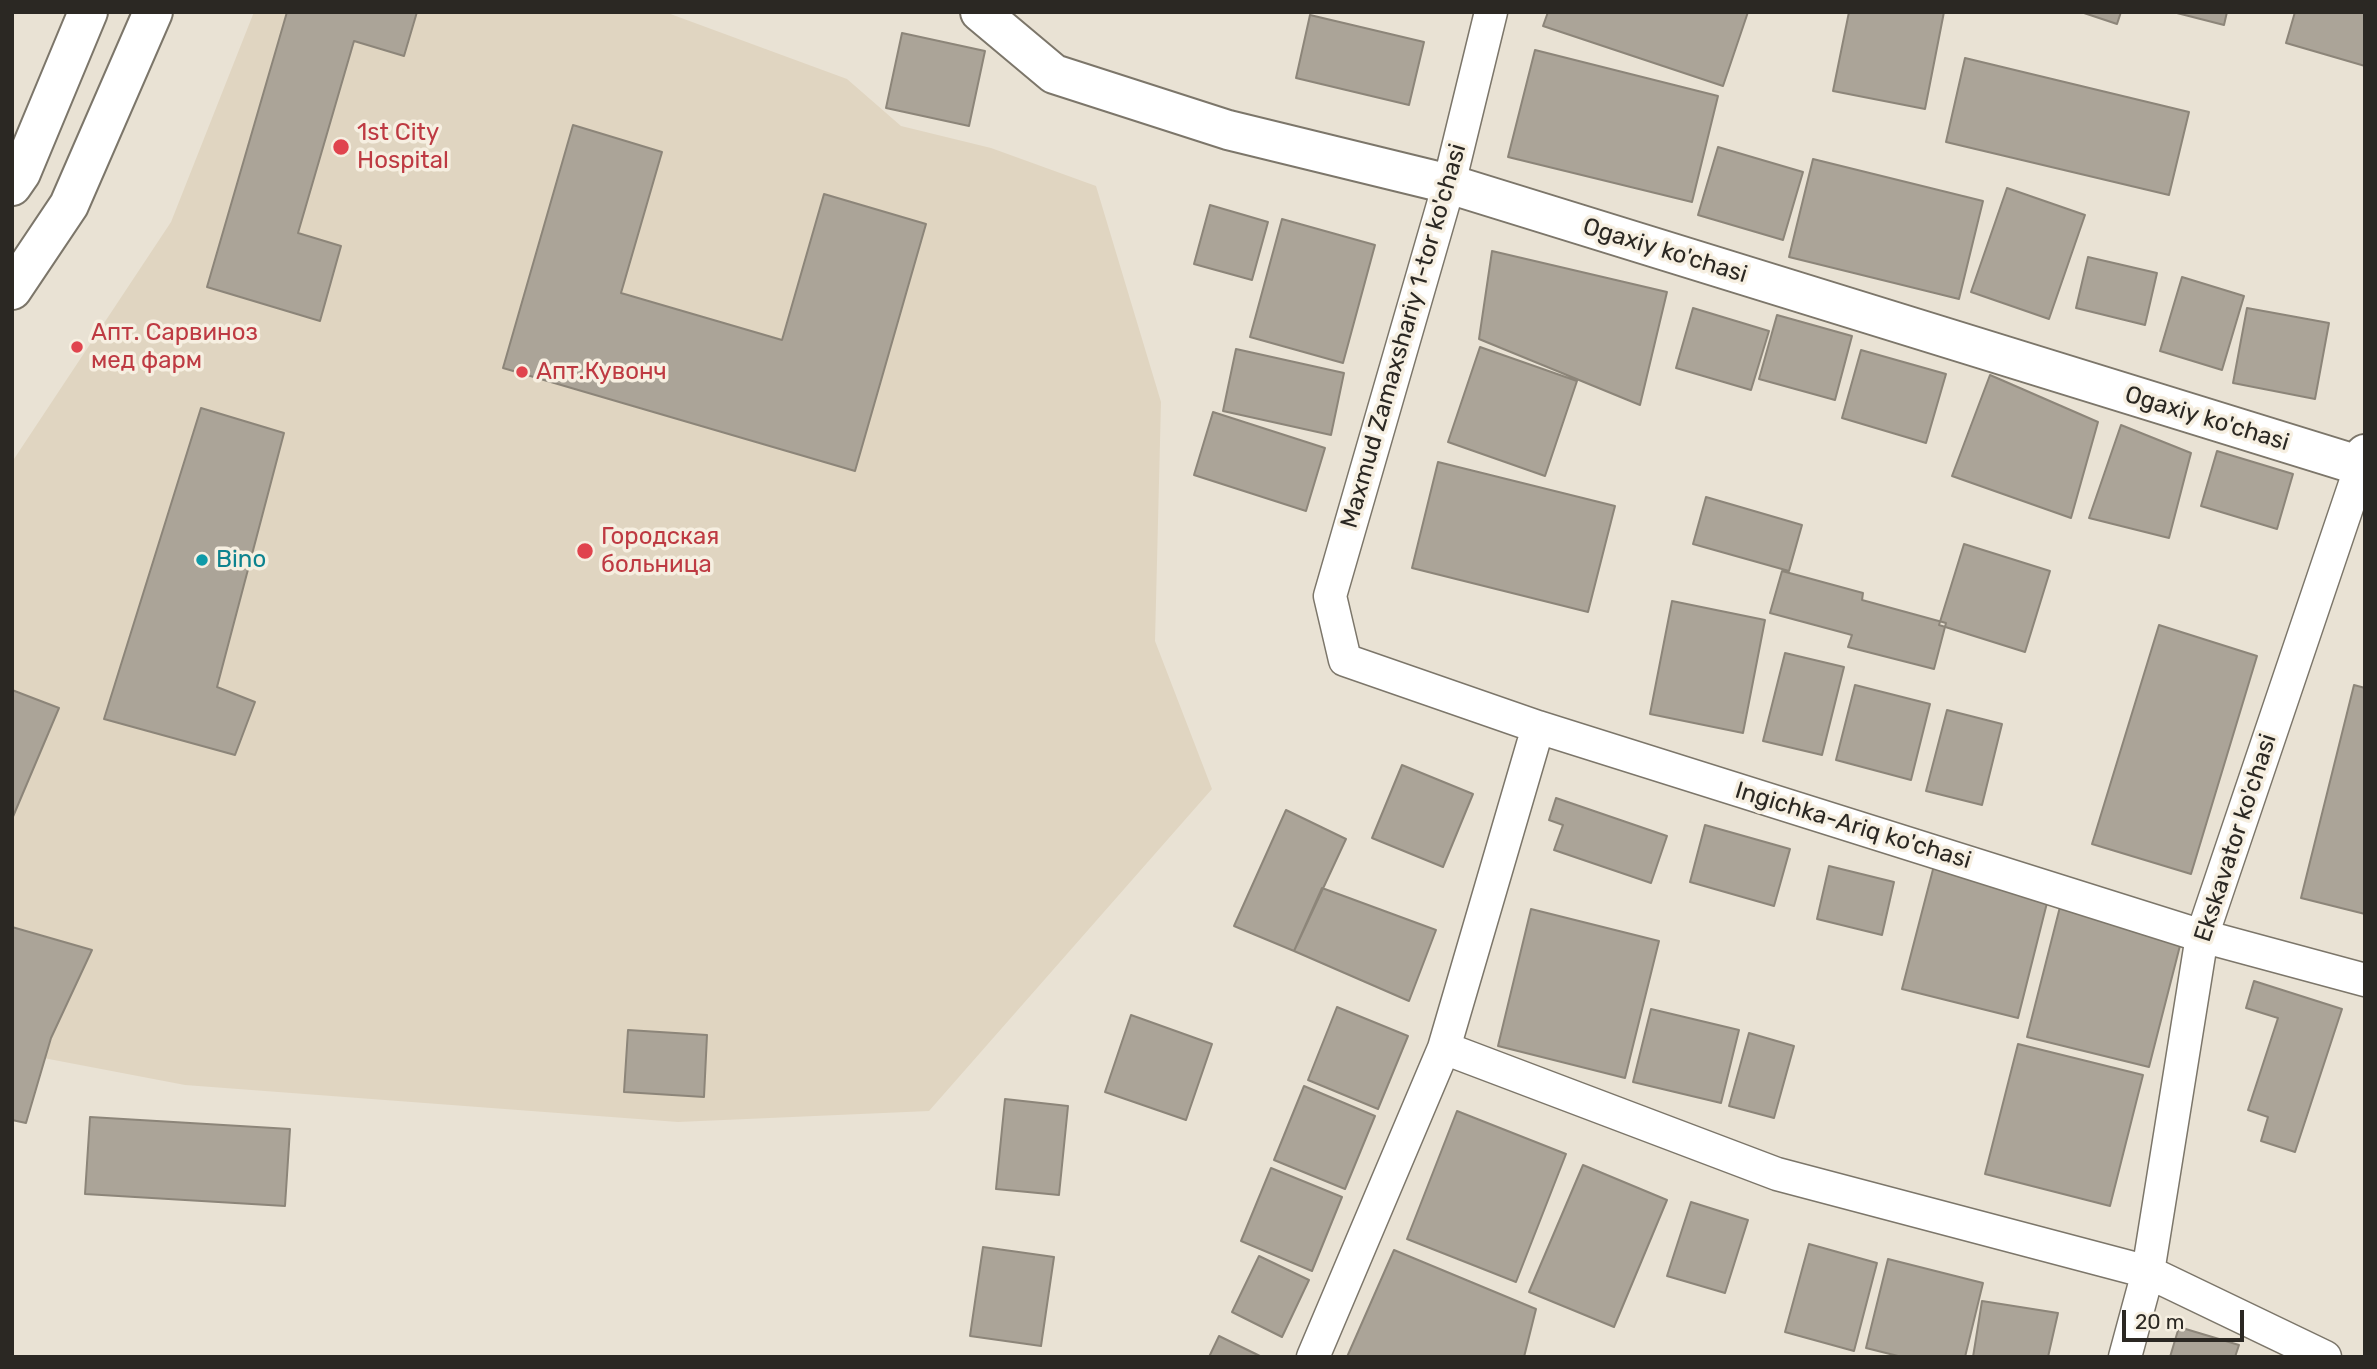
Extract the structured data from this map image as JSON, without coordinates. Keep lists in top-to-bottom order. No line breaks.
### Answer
{"streets":{"street":["Ogaxiy ko'chasi","Maxmud Zamaxshariy 1-tor ko'chasi","Ingichka-Ariq ko'chasi","Ekskavator ko'chasi"]},"crossings":[["Ogaxiy ko'chasi","Maxmud Zamaxshariy 1-tor ko'chasi"],["Ogaxiy ko'chasi","Ekskavator ko'chasi"],["Maxmud Zamaxshariy 1-tor ko'chasi","Ingichka-Ariq ko'chasi"],["Ingichka-Ariq ko'chasi","Ekskavator ko'chasi"]],"places":["1st City Hospital","Апт. Сарвиноз мед фарм","Апт.Кувонч","Городская больница","Bino"],"scale_bar":"20 m"}
